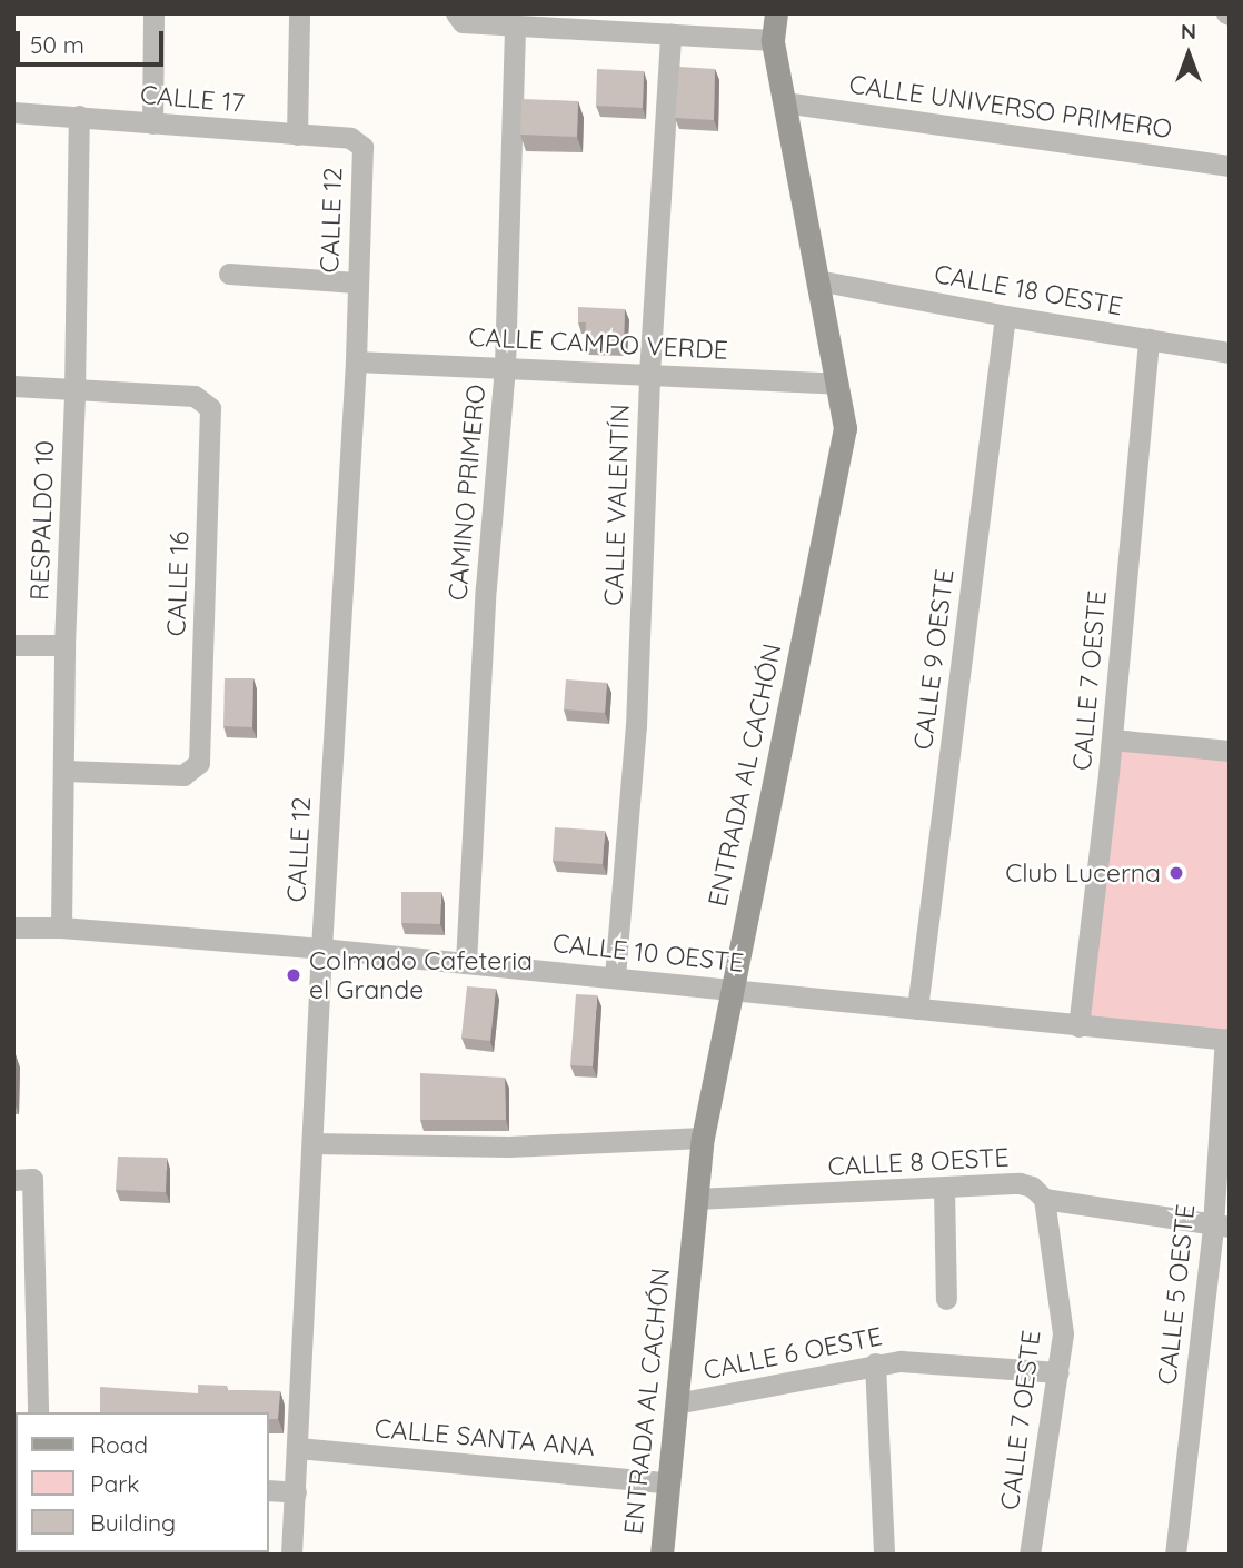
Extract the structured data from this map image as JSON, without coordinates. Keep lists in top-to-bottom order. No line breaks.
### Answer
{"streets":{"street":["CALLE 17","CALLE UNIVERSO PRIMERO","CALLE 12","CALLE 18 OESTE","CALLE CAMPO VERDE","CAMINO PRIMERO","CALLE VALENTÍN","RESPALDO 10","CALLE 16","CALLE 9 OESTE","CALLE 7 OESTE","ENTRADA AL CACHÓN","CALLE 10 OESTE","CALLE 8 OESTE","CALLE 5 OESTE","CALLE 6 OESTE","CALLE SANTA ANA"]},"crossings":[["CALLE 17","CALLE 12"],["CALLE 17","RESPALDO 10"],["CALLE UNIVERSO PRIMERO","ENTRADA AL CACHÓN"],["CALLE 12","CALLE CAMPO VERDE"],["CALLE 12","CALLE 10 OESTE"],["CALLE 12","CALLE SANTA ANA"],["CALLE 18 OESTE","CALLE 9 OESTE"],["CALLE 18 OESTE","CALLE 7 OESTE"],["CALLE 18 OESTE","ENTRADA AL CACHÓN"],["CALLE CAMPO VERDE","CAMINO PRIMERO"],["CALLE CAMPO VERDE","CALLE VALENTÍN"],["CALLE CAMPO VERDE","ENTRADA AL CACHÓN"],["CAMINO PRIMERO","CALLE 10 OESTE"],["CALLE VALENTÍN","CALLE 10 OESTE"],["RESPALDO 10","CALLE 16"],["RESPALDO 10","CALLE 10 OESTE"],["CALLE 9 OESTE","CALLE 10 OESTE"],["CALLE 7 OESTE","CALLE 10 OESTE"],["CALLE 7 OESTE","CALLE 8 OESTE"],["CALLE 7 OESTE","CALLE 6 OESTE"],["ENTRADA AL CACHÓN","CALLE 10 OESTE"],["ENTRADA AL CACHÓN","CALLE 8 OESTE"],["ENTRADA AL CACHÓN","CALLE 6 OESTE"],["ENTRADA AL CACHÓN","CALLE SANTA ANA"],["CALLE 10 OESTE","CALLE 5 OESTE"],["CALLE 8 OESTE","CALLE 5 OESTE"]],"places":["Club Lucerna","Colmado Cafeteria el Grande"],"legend":["Road","Park","Building"],"scale_bar":"50 m","north":"top"}
